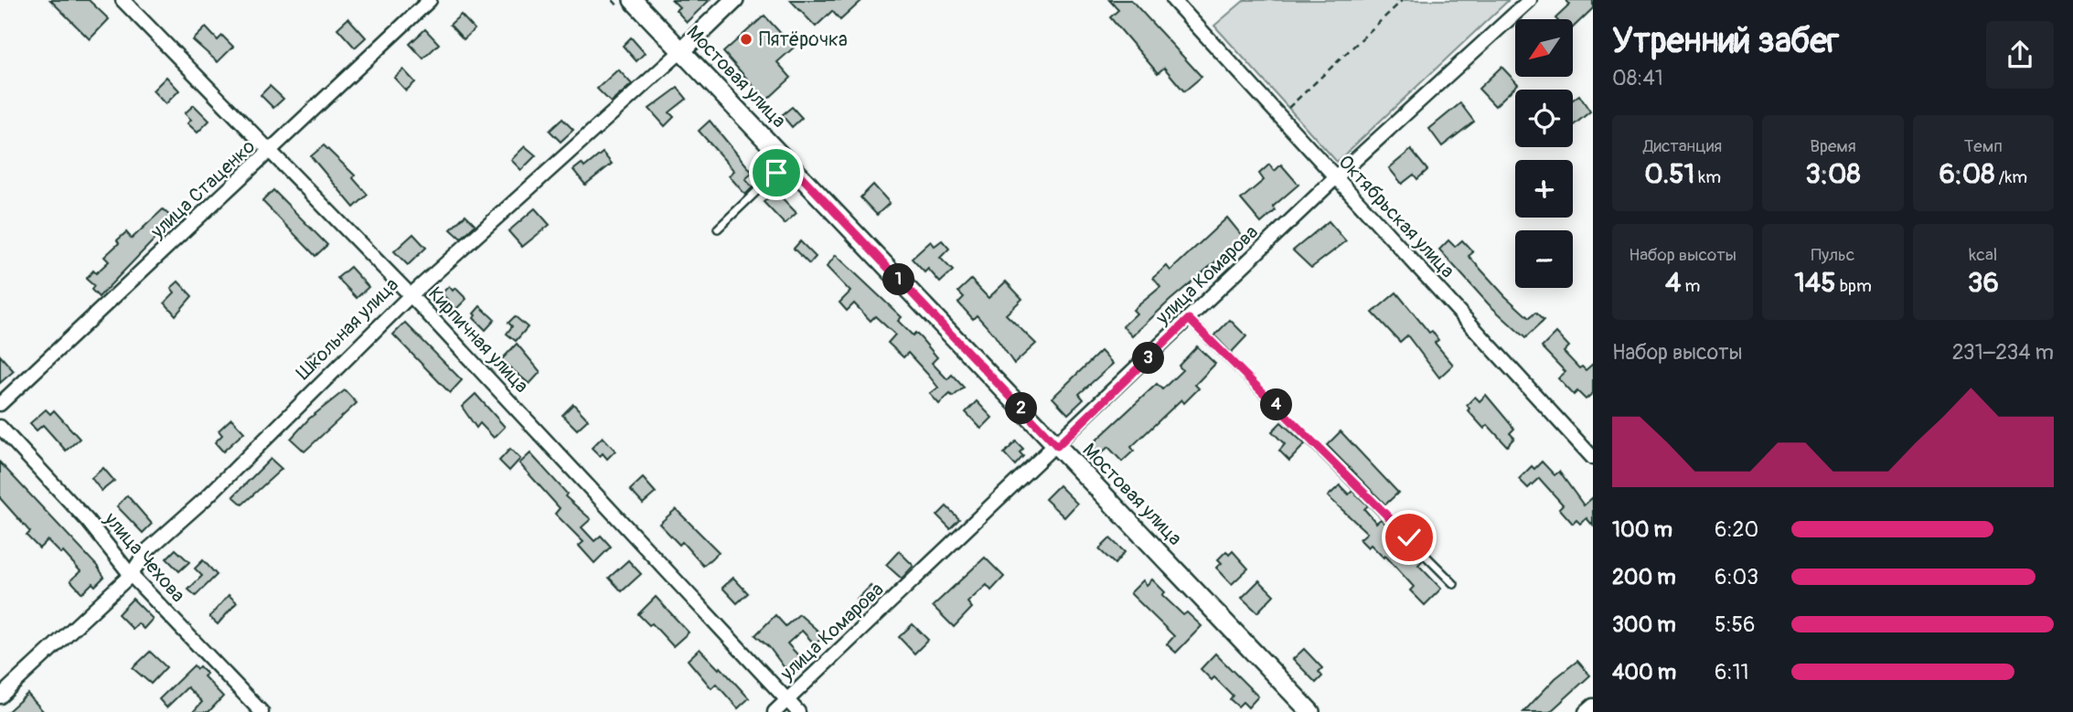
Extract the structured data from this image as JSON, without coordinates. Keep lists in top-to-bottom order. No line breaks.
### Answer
{"streets":{"street":["Мостовая улица","улица Стаценко","Октябрьская улица","улица Комарова","Школьная улица","Кирпичная улица","улица Чехова"]},"crossings":[["Мостовая улица","улица Комарова"],["Мостовая улица","Школьная улица"],["улица Стаценко","Кирпичная улица"],["Октябрьская улица","улица Комарова"],["улица Комарова","Кирпичная улица"],["Школьная улица","Кирпичная улица"],["Школьная улица","улица Чехова"]],"places":["Пятёрочка"],"north":"bottom left","page":{"heading":["Утренний забег","08:41"],"map_buttons":["+","−"],"stats":[["Дистанция","0.51 km"],["Время","3:08"],["Темп","6:08 /km"],["Набор высоты","4 m"],["Пульс","145 bpm"],["kcal","36"]],"pins":["1","3","4","2"],"chart":["Набор высоты","231–234 m"],"list":[{"name":"100 m","note":"6:20"},{"name":"200 m","note":"6:03"},{"name":"300 m","note":"5:56"},{"name":"400 m","note":"6:11"}]}}
